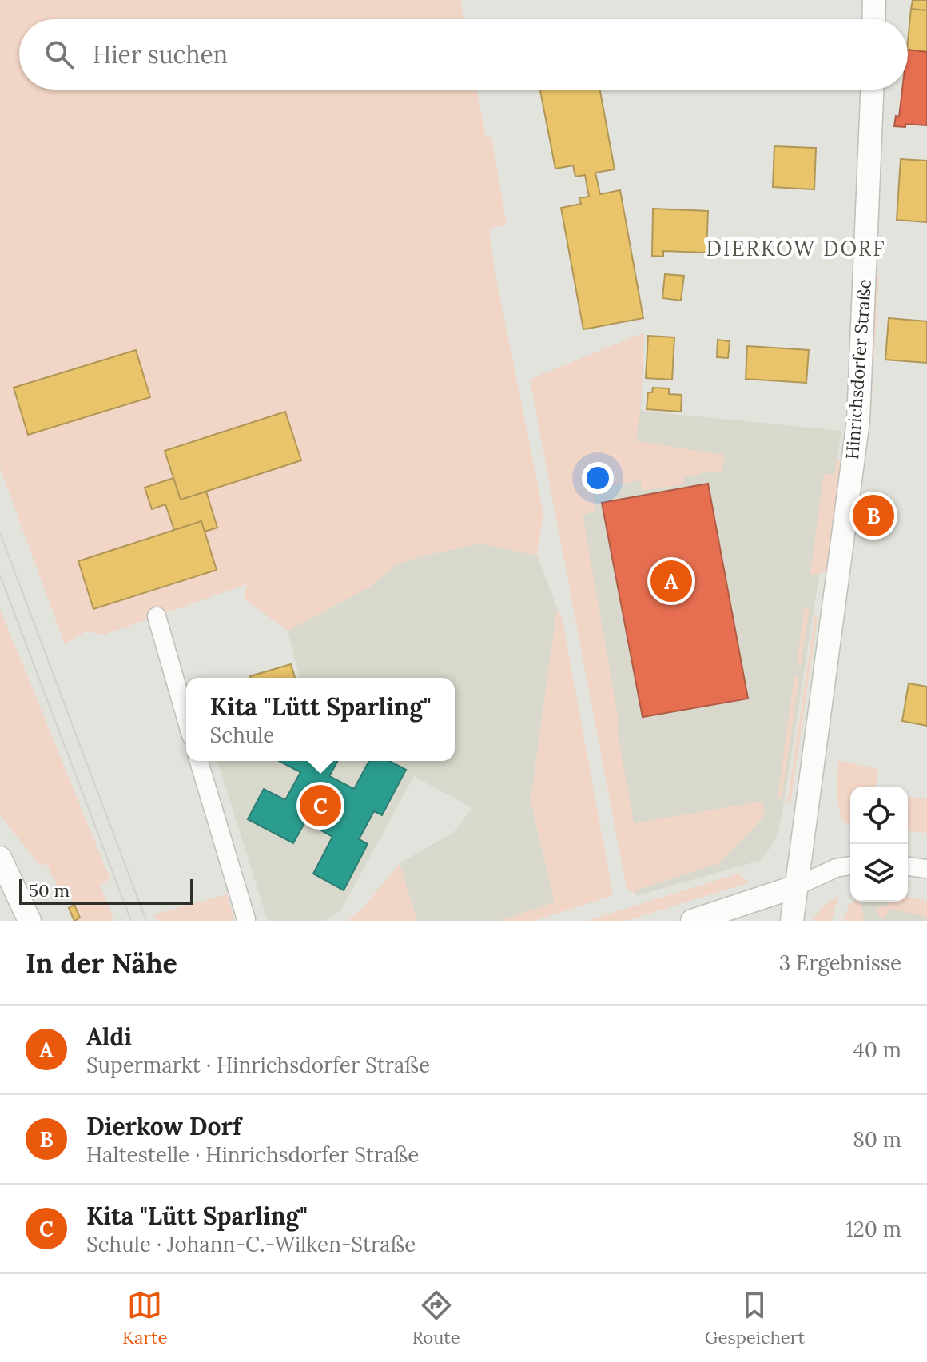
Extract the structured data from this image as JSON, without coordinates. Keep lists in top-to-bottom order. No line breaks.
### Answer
{"streets":{"street":["Hinrichsdorfer Straße"]},"districts":["DIERKOW DORF"],"scale_bar":"50 m","page":{"search":"Hier suchen","pins":["B","A","C"],"popup":["Kita \"Lütt Sparling\"","Schule"],"scale":"50 m","heading":["In der Nähe","3 Ergebnisse"],"list":[{"mark":"A","name":"Aldi","note":"Supermarkt · Hinrichsdorfer Straße","value":"40 m"},{"mark":"B","name":"Dierkow Dorf","note":"Haltestelle · Hinrichsdorfer Straße","value":"80 m"},{"mark":"C","name":"Kita \"Lütt Sparling\"","note":"Schule · Johann-C.-Wilken-Straße","value":"120 m"}],"nav":["Karte","Route","Gespeichert"]}}
